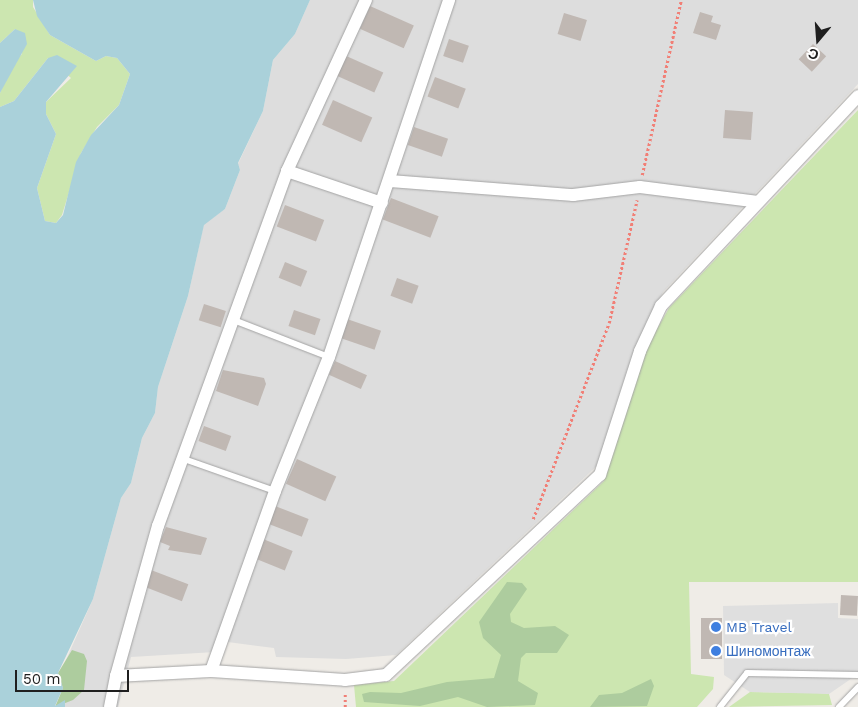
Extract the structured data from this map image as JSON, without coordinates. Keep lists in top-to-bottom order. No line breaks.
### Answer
{"places":["MB Travel","Шиномонтаж"],"scale_bar":"50 m","north":"bottom"}
